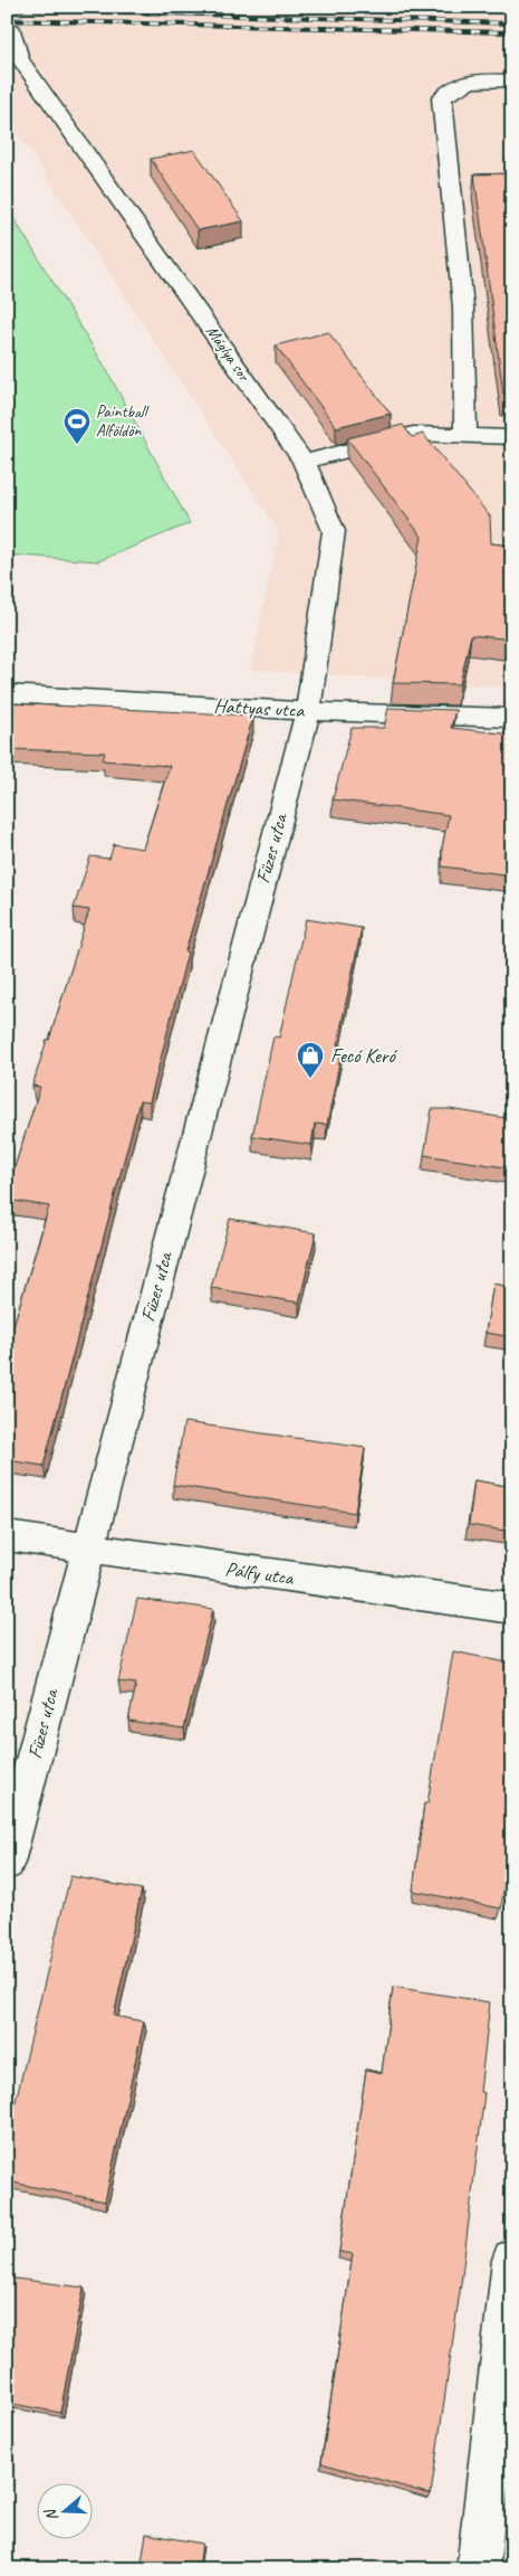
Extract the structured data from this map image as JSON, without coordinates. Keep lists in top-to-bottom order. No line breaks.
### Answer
{"streets":{"street":["Máglya sor","Hattyas utca","Füzes utca","Pálfy utca"]},"crossings":[["Máglya sor","Hattyas utca"],["Máglya sor","Füzes utca"],["Hattyas utca","Füzes utca"],["Füzes utca","Pálfy utca"]],"places":{"sports":["Paintball Alföldön"],"shop":["Fecó Keró"]},"north":"left"}
